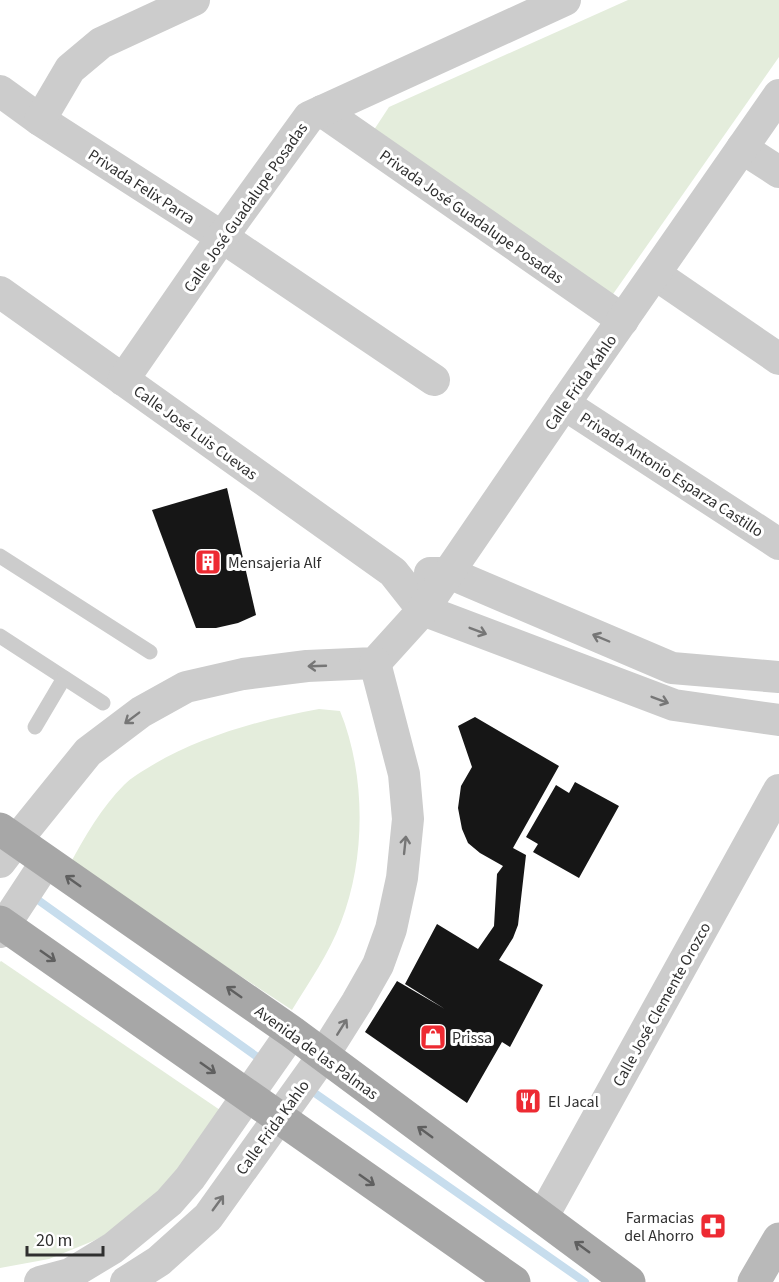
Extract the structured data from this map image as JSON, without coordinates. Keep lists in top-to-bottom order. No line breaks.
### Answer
{"streets":{"main road":["Avenida de las Palmas"],"street":["Privada Felix Parra","Calle José Guadalupe Posadas","Privada José Guadalupe Posadas","Calle Frida Kahlo","Calle José Luis Cuevas","Privada Antonio Esparza Castillo","Calle José Clemente Orozco"]},"crossings":[["Privada Felix Parra","Calle José Guadalupe Posadas"],["Calle José Guadalupe Posadas","Privada José Guadalupe Posadas"],["Calle José Guadalupe Posadas","Calle José Luis Cuevas"],["Privada José Guadalupe Posadas","Calle Frida Kahlo"],["Calle Frida Kahlo","Calle José Luis Cuevas"],["Calle Frida Kahlo","Privada Antonio Esparza Castillo"],["Calle Frida Kahlo","Avenida de las Palmas"],["Calle José Clemente Orozco","Avenida de las Palmas"]],"one_way":["Calle Frida Kahlo"],"places":{"building":["Mensajeria Alf"],"shop":["Prissa"],"restaurant":["El Jacal"],"pharmacy":["Farmacias del Ahorro"]},"scale_bar":"20 m"}
